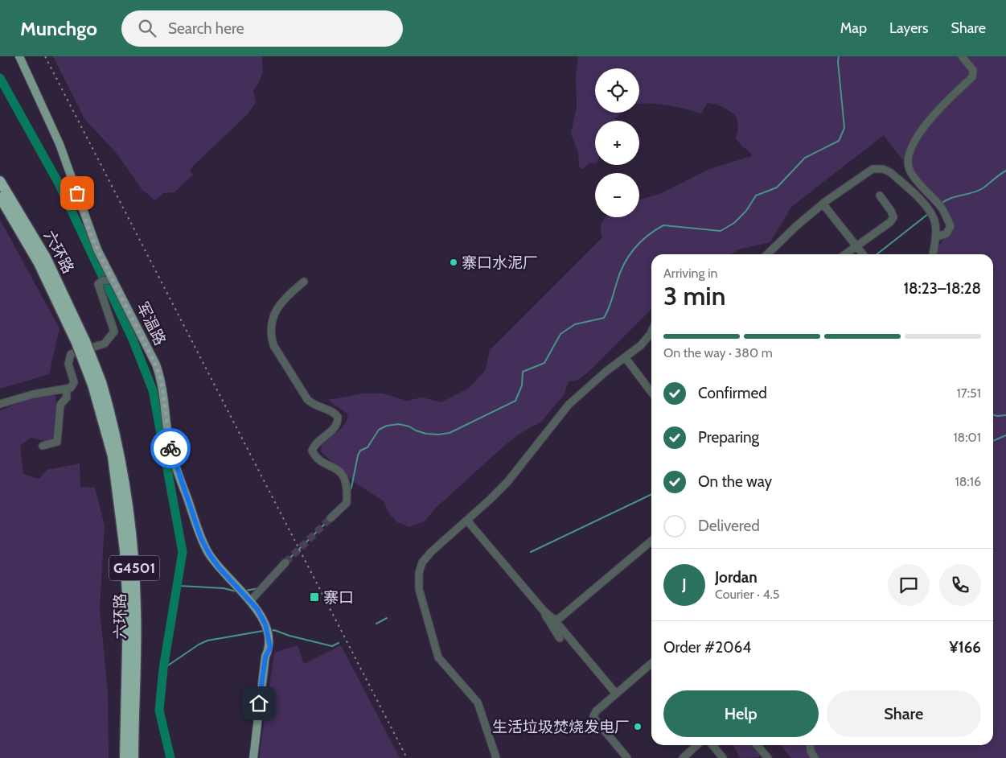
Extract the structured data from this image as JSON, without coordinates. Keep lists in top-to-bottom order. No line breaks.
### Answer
{"streets":{"highway":["六环路","G4501"],"main road":["军温路"]},"crossings":[["六环路","G4501"]],"places":{"other":["寨口水泥厂","生活垃圾焚烧发电厂"],"transit":["寨口"]},"page":{"header":"Munchgo","search":"Search here","nav":["Map","Layers","Share"],"map_buttons":["+","−"],"heading":["3 min","Arriving in","18:23–18:28"],"panel":["Jordan","Courier · 4.5","Order #2064","¥166"],"bar":"On the way · 380 m","list":[["Confirmed","17:51"],["Preparing","18:01"],["On the way","18:16"],"Delivered"],"round":"J","buttons":["Help","Share"]}}
